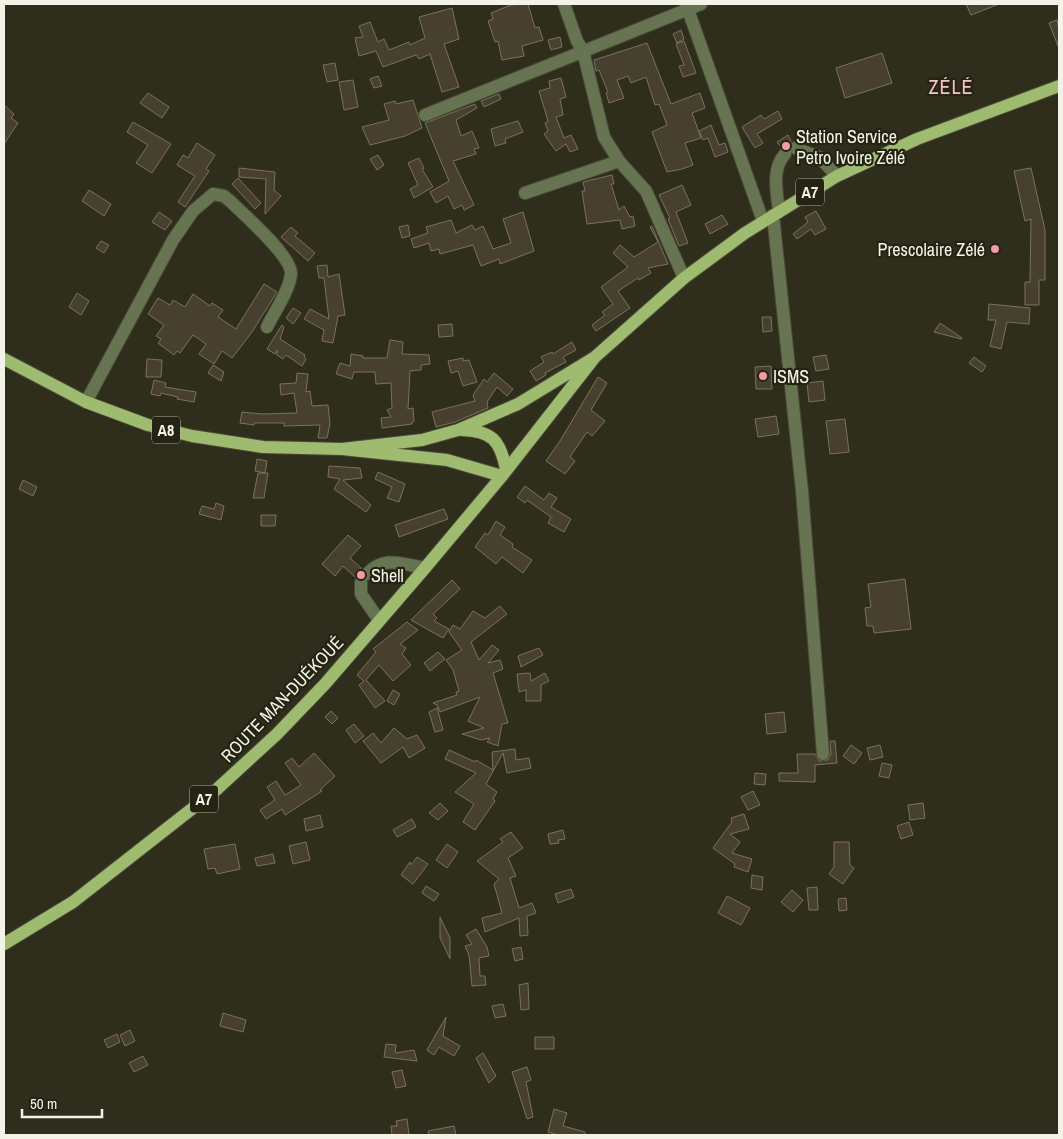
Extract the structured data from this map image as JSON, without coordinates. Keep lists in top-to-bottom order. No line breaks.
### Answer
{"streets":{"main road":["A7","A8","ROUTE MAN-DUÉKOUÉ"]},"crossings":[["A7","A8"],["A7","ROUTE MAN-DUÉKOUÉ"],["A8","ROUTE MAN-DUÉKOUÉ"]],"districts":["ZÉLÉ"],"places":["Station Service Petro Ivoire Zélé","Prescolaire Zélé","ISMS","Shell"],"scale_bar":"50 m"}
